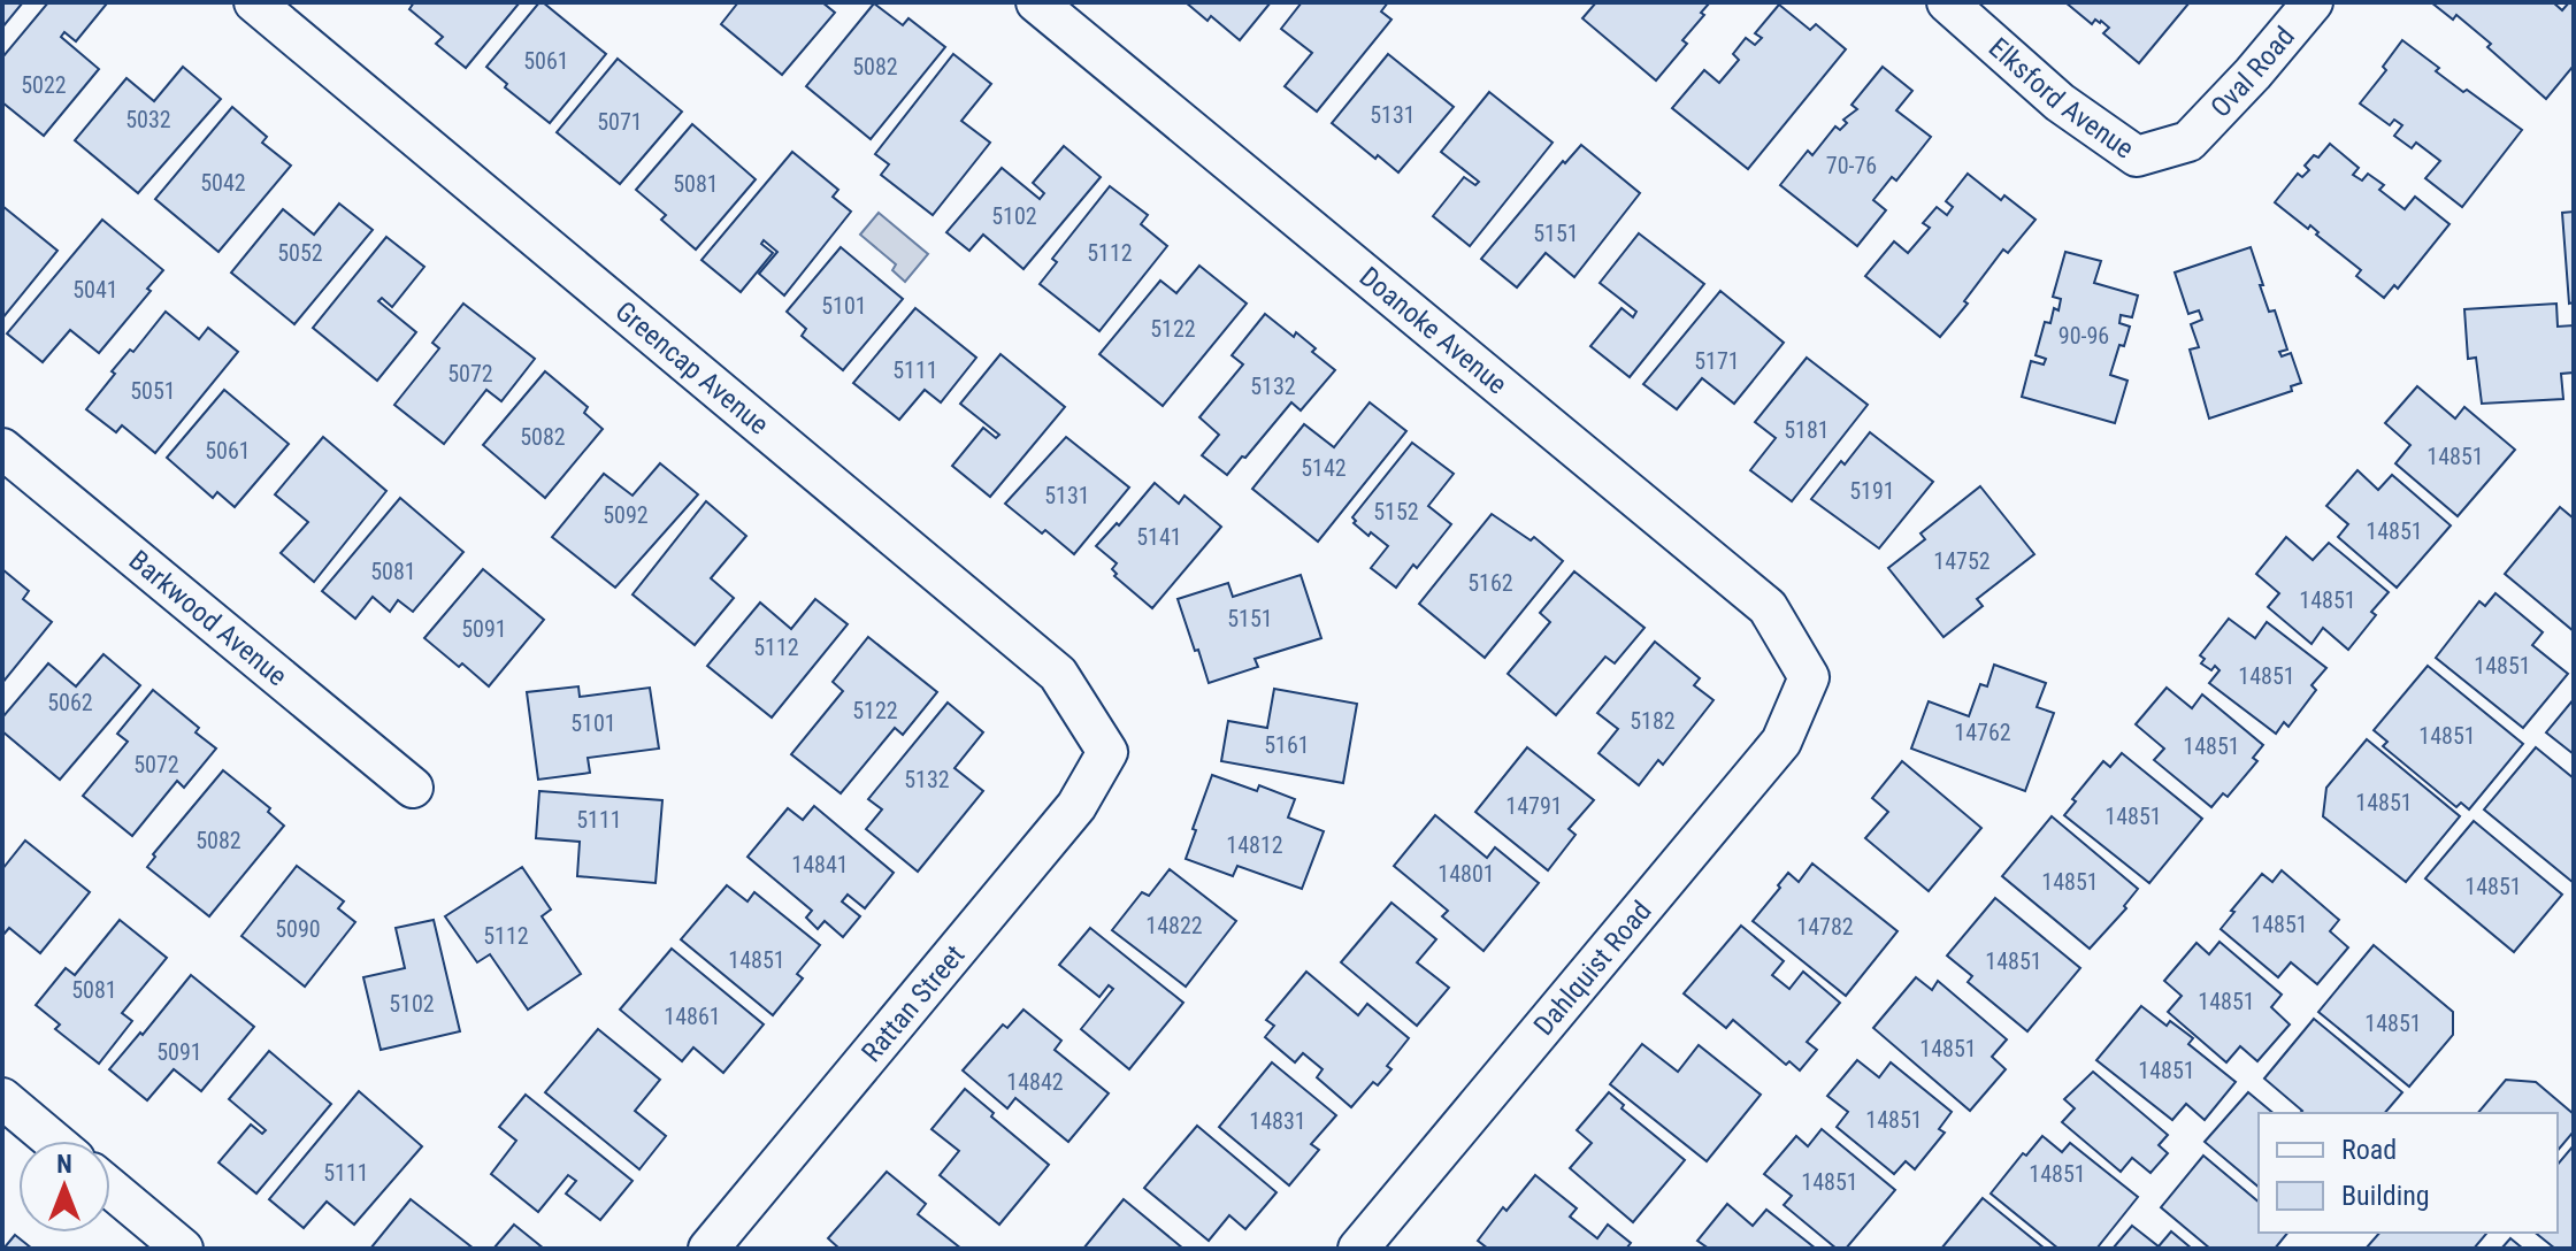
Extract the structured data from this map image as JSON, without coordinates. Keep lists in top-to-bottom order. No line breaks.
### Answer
{"streets":{"street":["Oval Road","Elksford Avenue","Doanoke Avenue","Greencap Avenue","Barkwood Avenue","Dahlquist Road","Rattan Street"]},"crossings":[["Oval Road","Elksford Avenue"],["Doanoke Avenue","Dahlquist Road"],["Greencap Avenue","Rattan Street"]],"house_numbers":["5061","5082","5022","5131","5032","5071","70-76","5042","5081","5102","5151","5052","5112","5041","5101","5122","90-96","5171","5111","5072","5132","5051","5181","5082","5061","14851","5142","5191","5131","5152","5092","14851","5141","14752","5081","5162","14851","5151","5091","5112","14851","14851","5062","5122","5182","5101","14762","14851","5161","14851","5072","5132","14851","14791","14851","5111","5082","14812","14841","14801","14851","14851","14851","14822","14782","5090","5112","14851","14851","5081","14851","5102","14861","14851","14851","5091","14851","14842","14851","14831","5111","14851","14851"],"legend":["Road","Building"],"north":"top"}
